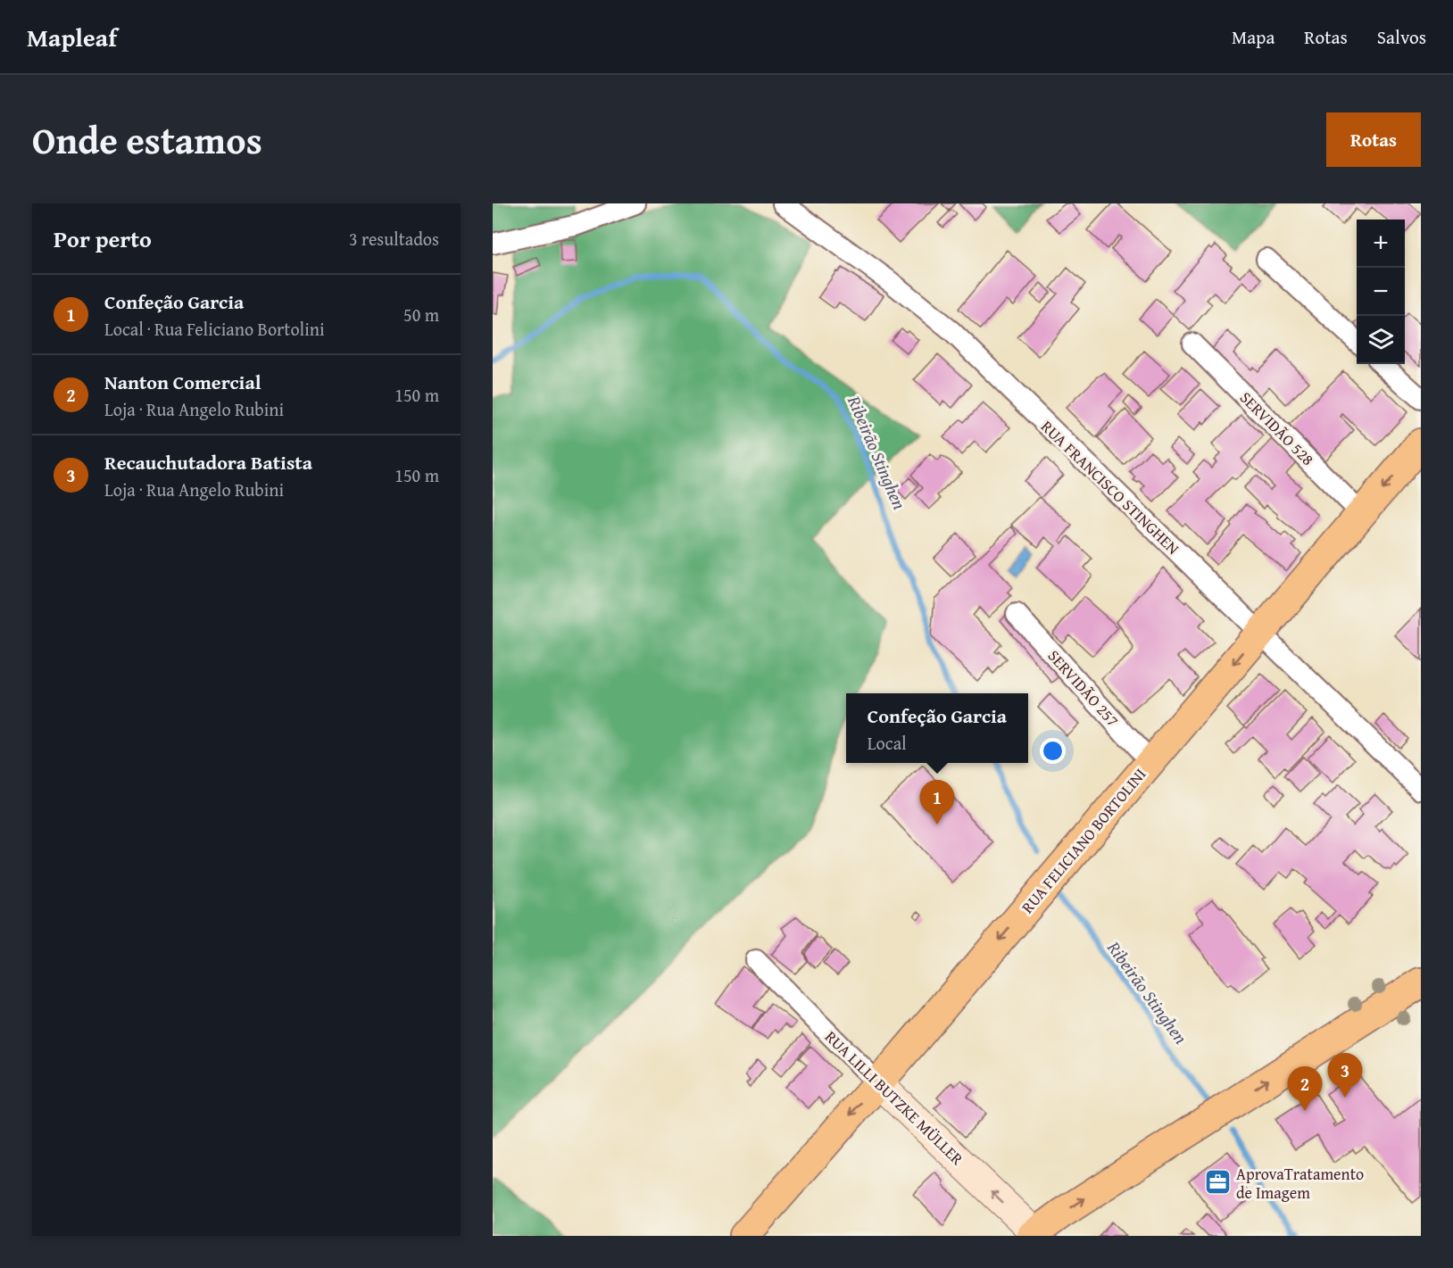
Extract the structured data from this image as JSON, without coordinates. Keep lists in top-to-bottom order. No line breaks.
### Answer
{"streets":{"main road":["RUA FELICIANO BORTOLINI"],"street":["SERVIDÃO 528","RUA FRANCISCO STINGHEN","SERVIDÃO 257","RUA LILLI BUTZKE MÜLLER"]},"crossings":[["SERVIDÃO 528","RUA FELICIANO BORTOLINI"],["RUA FRANCISCO STINGHEN","RUA FELICIANO BORTOLINI"],["SERVIDÃO 257","RUA FELICIANO BORTOLINI"],["RUA FELICIANO BORTOLINI","RUA LILLI BUTZKE MÜLLER"]],"one_way":["RUA FELICIANO BORTOLINI","RUA LILLI BUTZKE MÜLLER"],"water":["Ribeirão Stinghen"],"places":{"office":["AprovaTratamento de Imagem"]},"page":{"header":"Mapleaf","nav":["Mapa","Rotas","Salvos"],"title":"Onde estamos","buttons":"Rotas","heading":["Por perto","3 resultados"],"map_buttons":["+","−"],"list":[{"mark":"1","name":"Confeção Garcia","note":"Local · Rua Feliciano Bortolini","value":"50 m"},{"mark":"2","name":"Nanton Comercial","note":"Loja · Rua Angelo Rubini","value":"150 m"},{"mark":"3","name":"Recauchutadora Batista","note":"Loja · Rua Angelo Rubini","value":"150 m"}],"popup":["Confeção Garcia","Local"],"pins":["1","3","2"]}}
